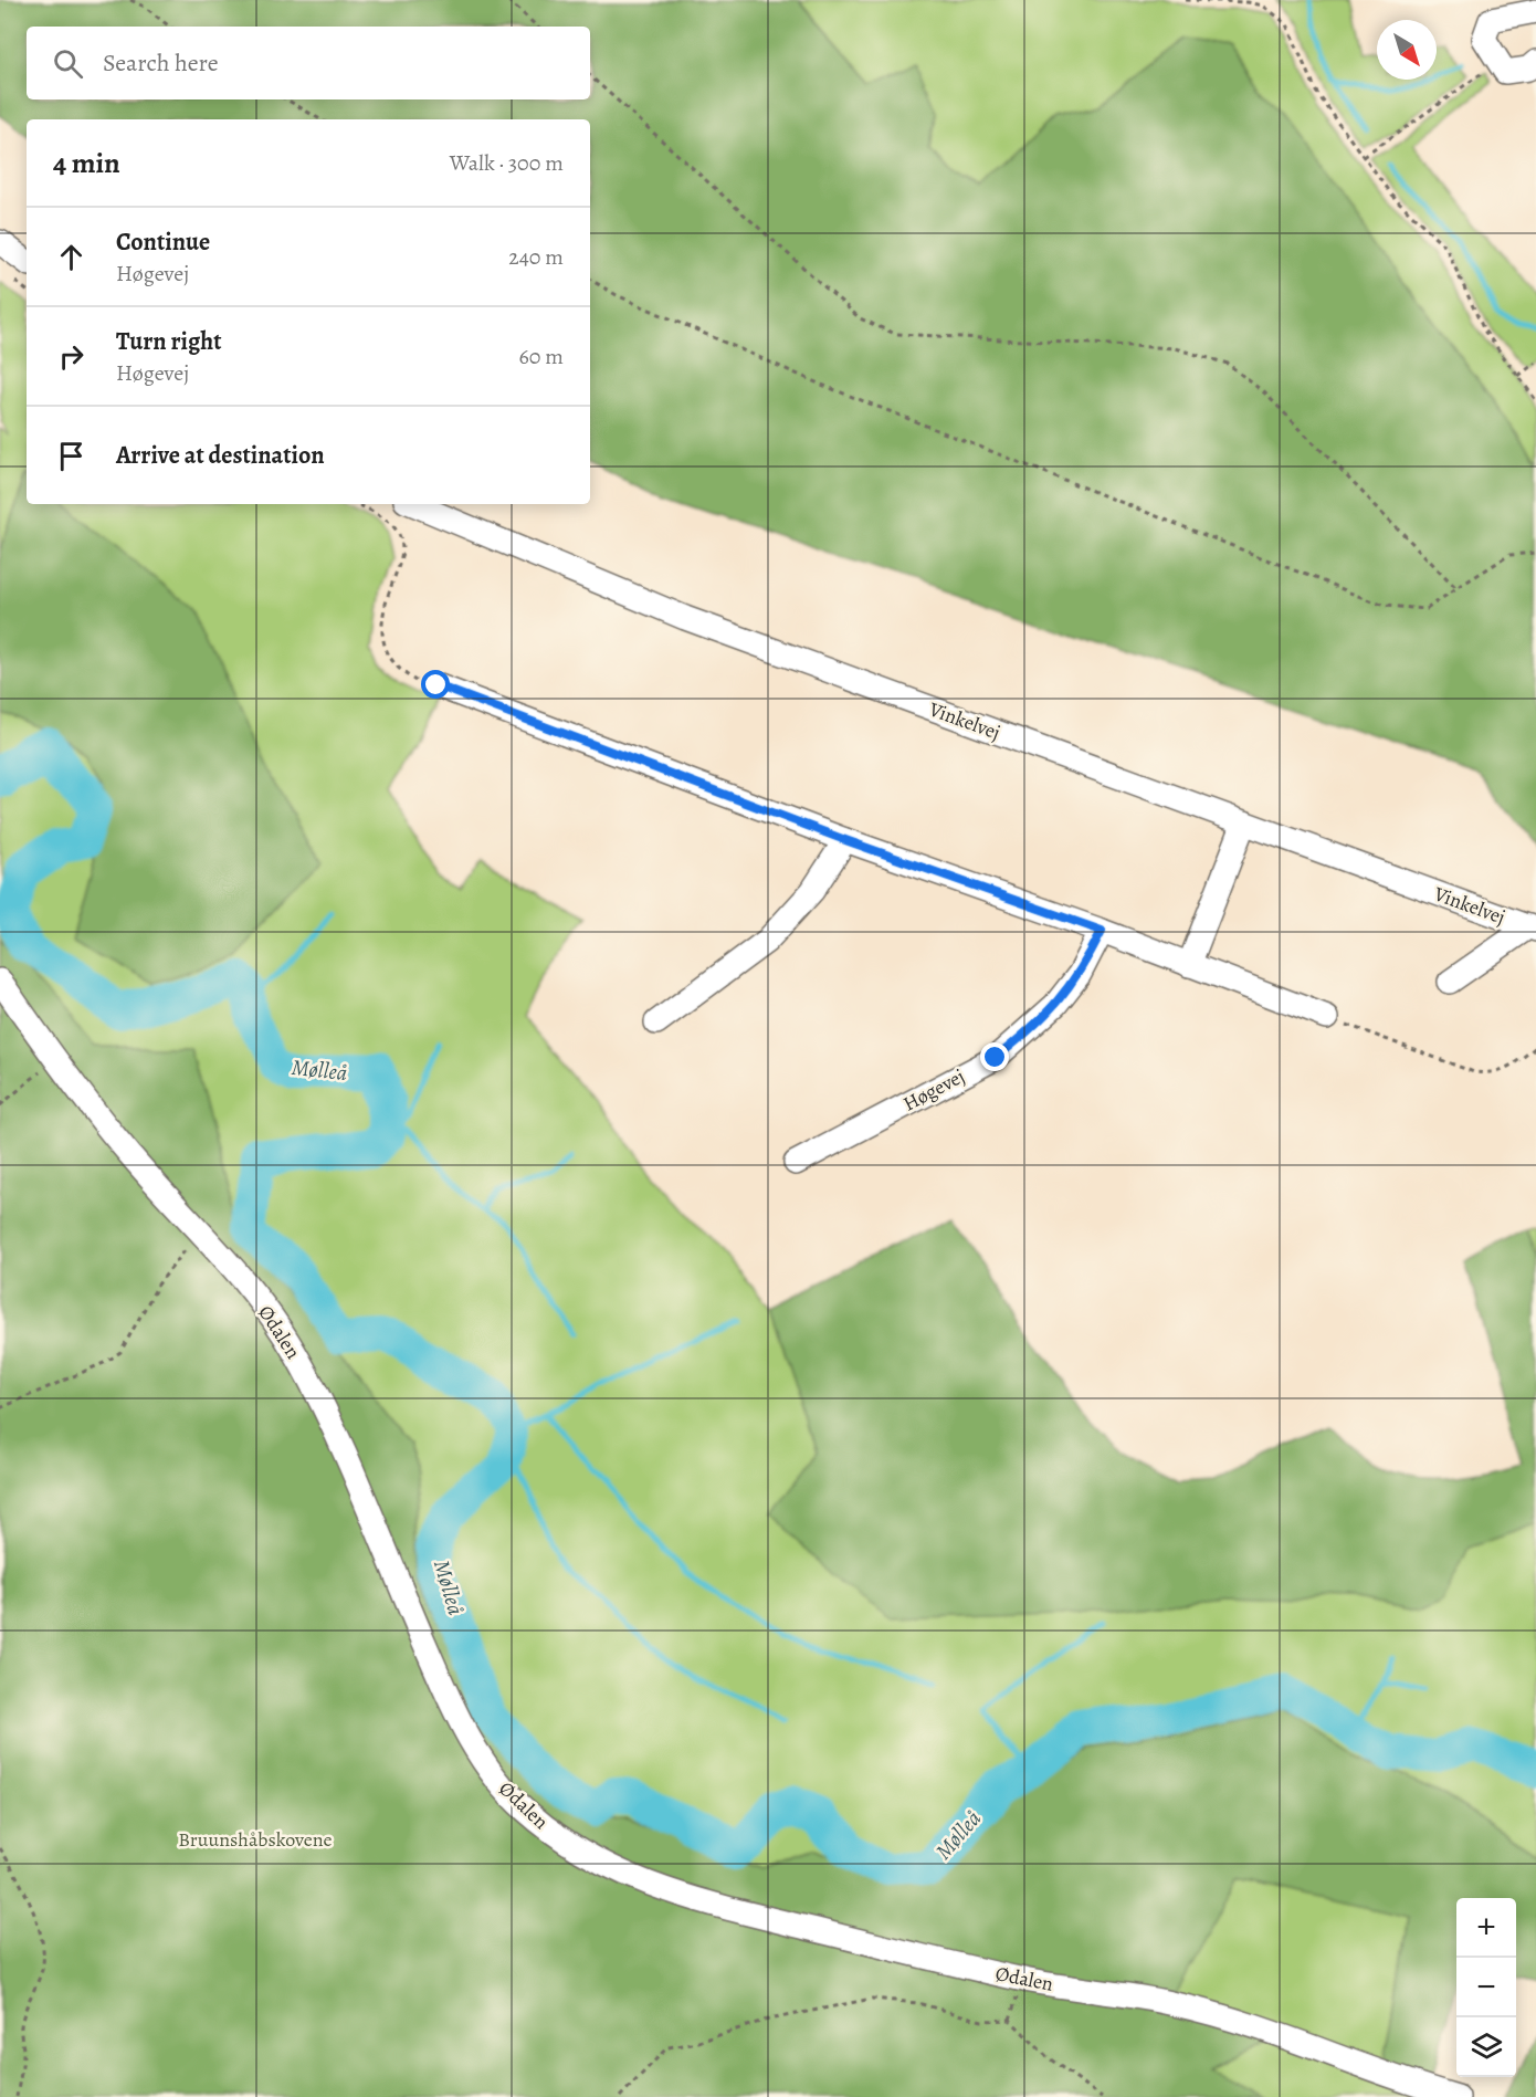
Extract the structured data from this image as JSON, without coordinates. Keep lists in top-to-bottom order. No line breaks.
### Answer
{"streets":{"street":["Vinkelvej","Høgevej","Ødalen"]},"water":["Mølleå"],"parks":["Bruunshåbskovene"],"north":"bottom right","page":{"search":"Search here","heading":["4 min","Walk · 300 m"],"list":[["Continue","Høgevej","240 m"],["Turn right","Høgevej","60 m"],"Arrive at destination"],"map_buttons":["+","−"]}}
